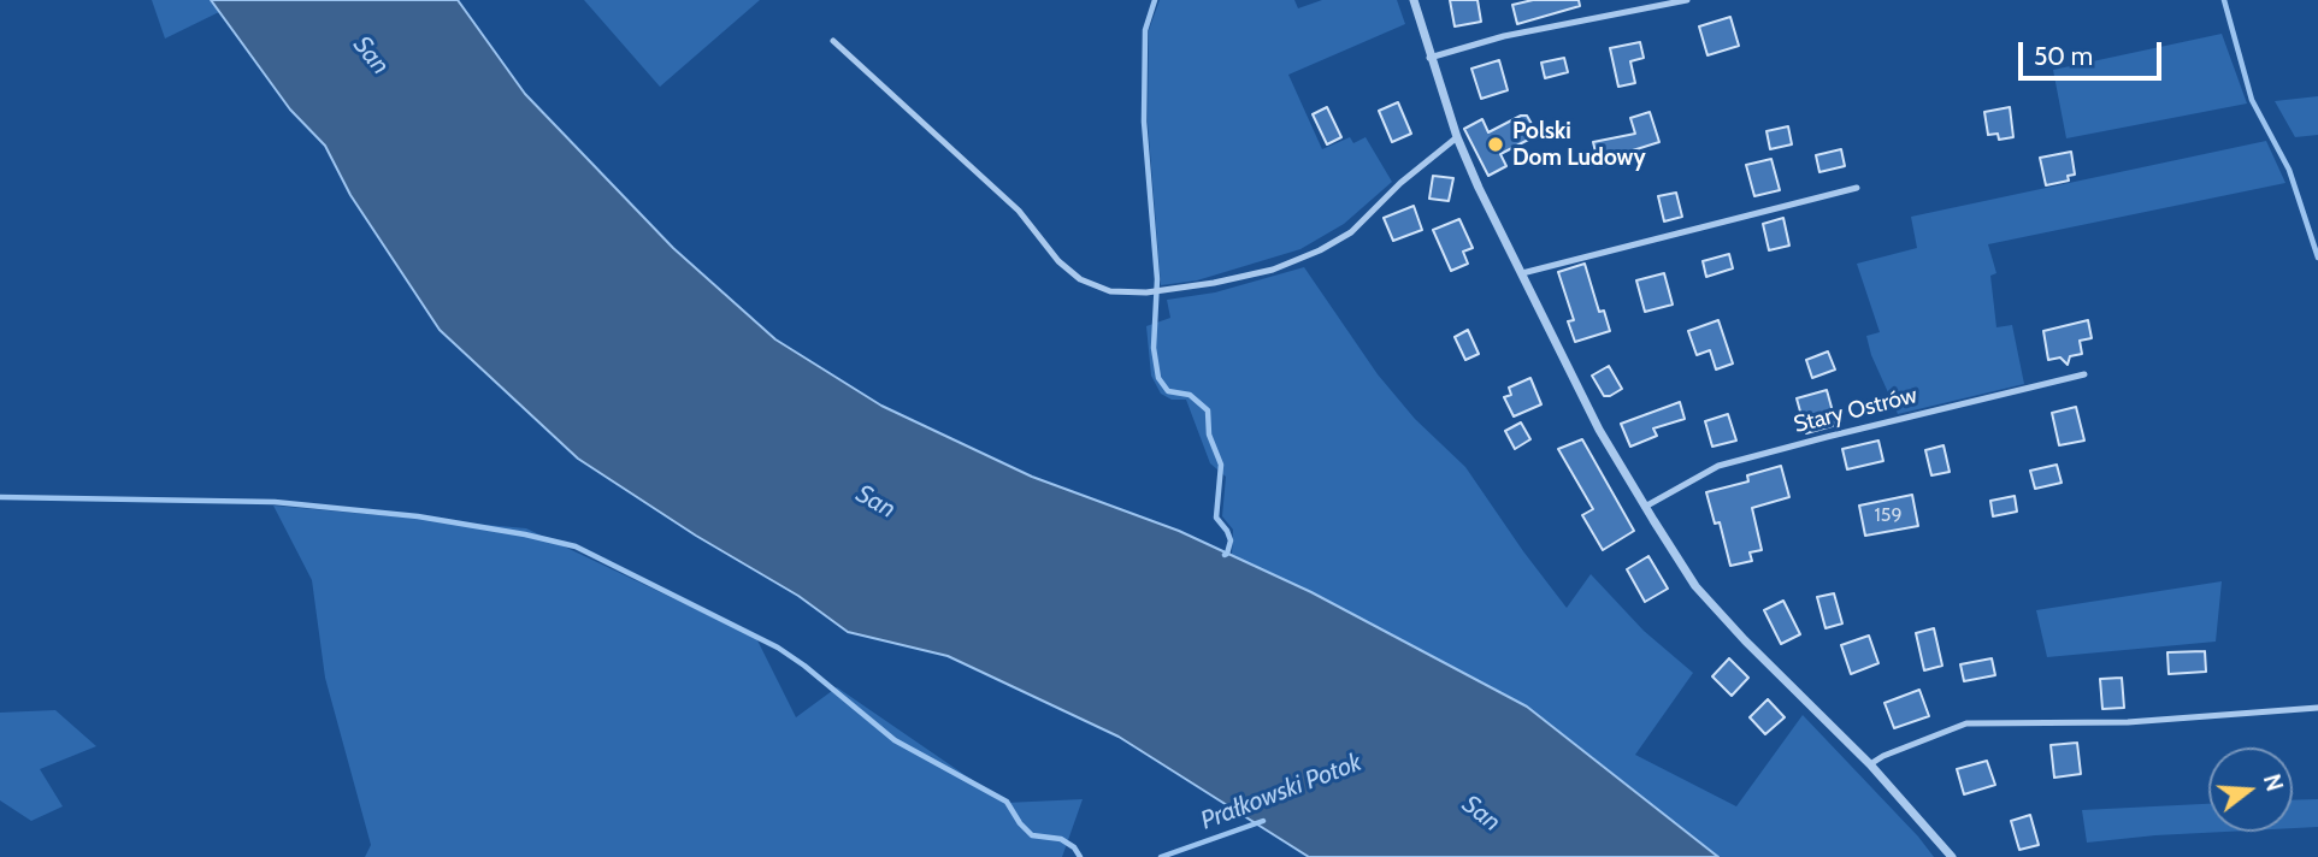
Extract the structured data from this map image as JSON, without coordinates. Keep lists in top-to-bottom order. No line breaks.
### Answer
{"streets":{"lane":["Stary Ostrów"]},"water":["San","Prałkowski Potok"],"places":["Polski Dom Ludowy"],"house_numbers":["159"],"scale_bar":"50 m","north":"right"}
